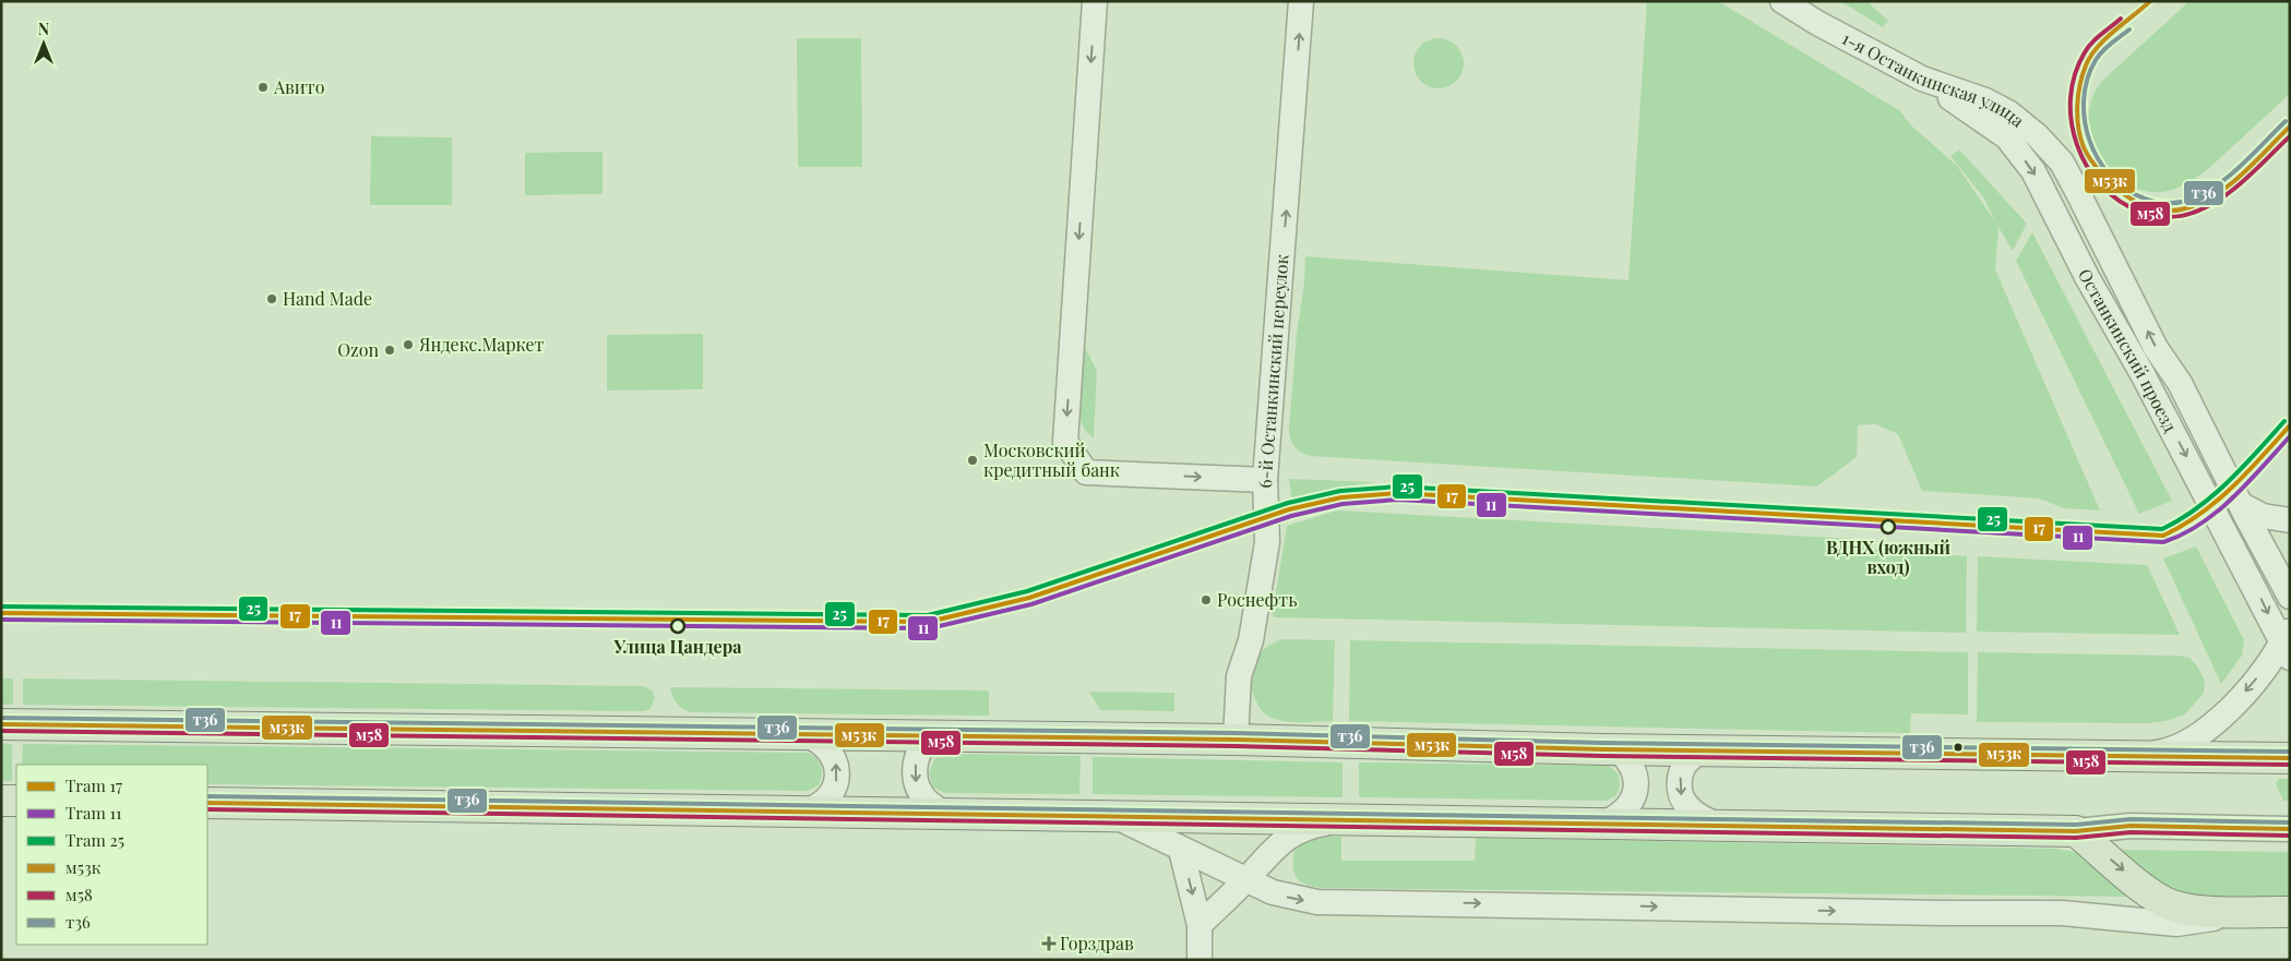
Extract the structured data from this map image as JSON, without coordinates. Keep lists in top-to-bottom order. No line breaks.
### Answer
{"streets":{"street":["1-я Останкинская улица","Останкинский проезд","6-й Останкинский переулок"]},"crossings":[["1-я Останкинская улица","Останкинский проезд"]],"one_way":["6-й Останкинский переулок"],"places":{"other":["Авито","Hand Made","Яндекс.Маркет","Ozon","Московский кредитный банк","ВДНХ (южный вход)","Роснефть","Улица Цандера"],"health":["Горздрав"]},"lines":["transit line м53к","transit line м58","transit line т36","tram line 25","tram line 17","tram line 11"],"legend":["Tram 17","Tram 11","Tram 25","м53к","м58","т36"],"north":"top"}
